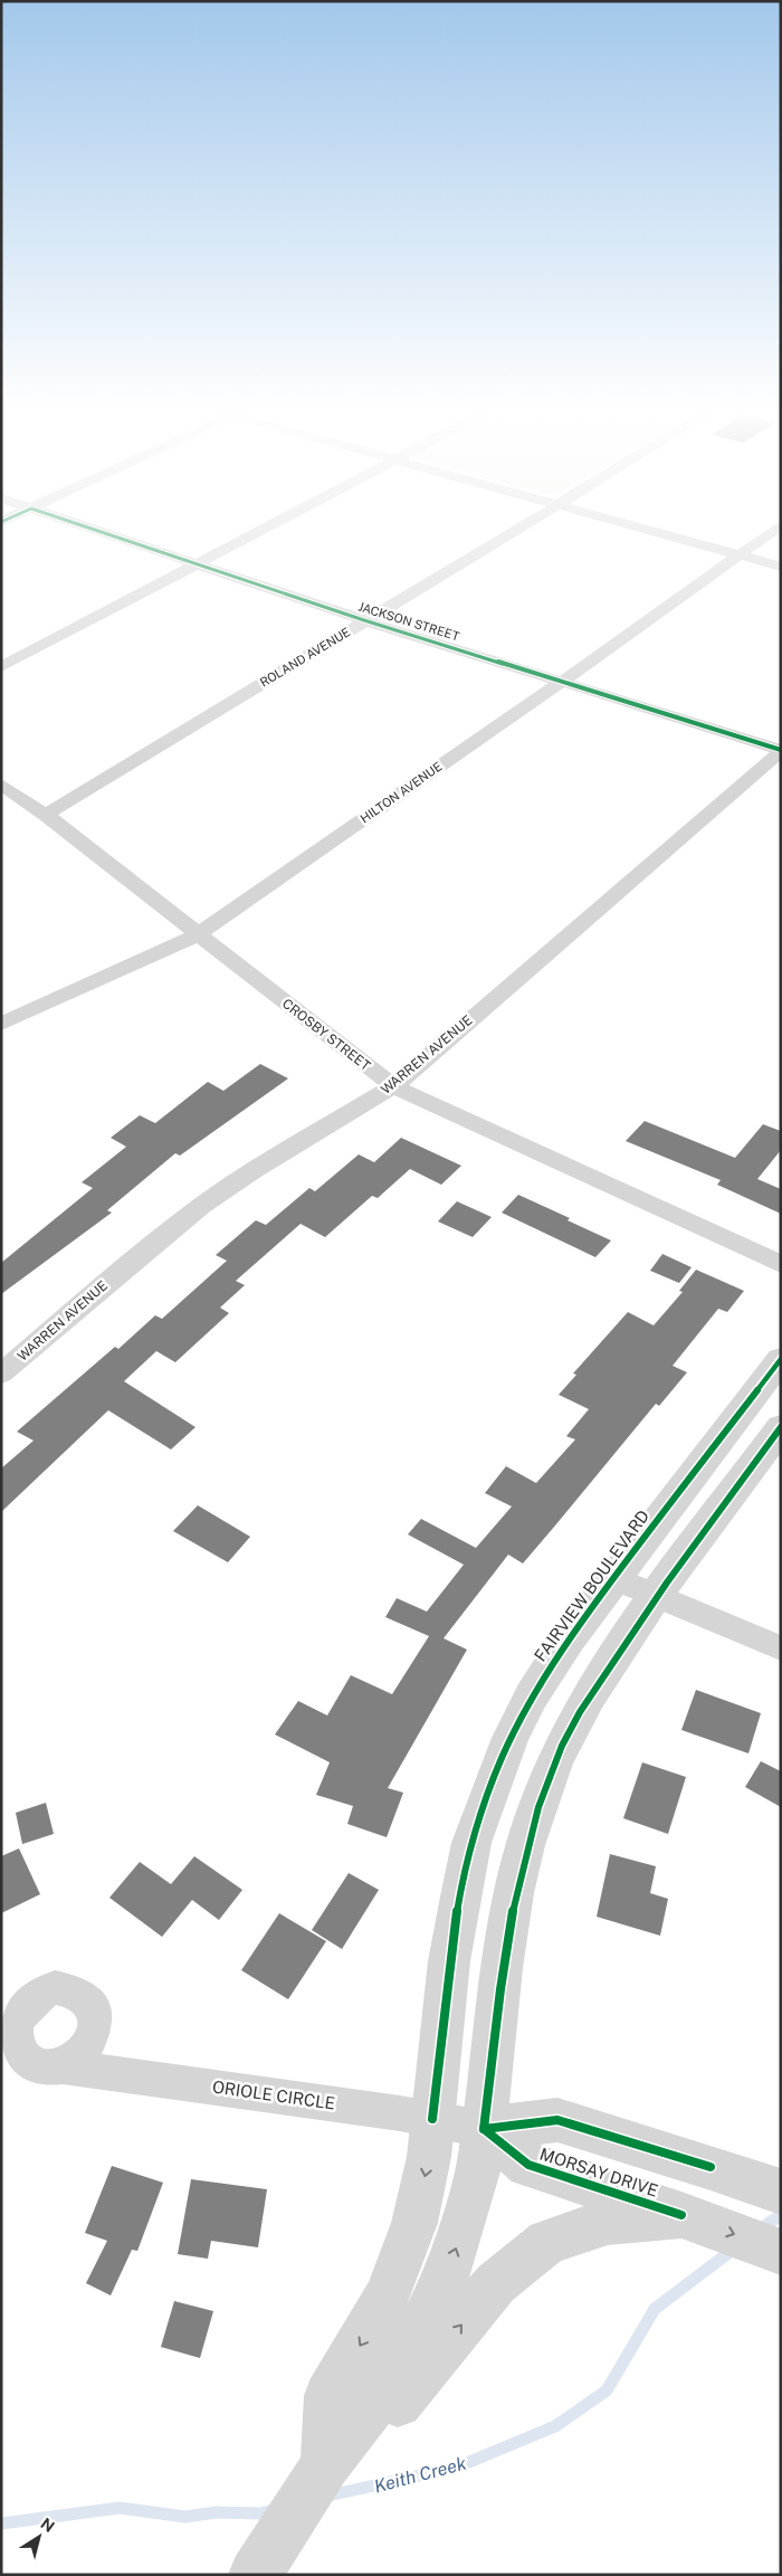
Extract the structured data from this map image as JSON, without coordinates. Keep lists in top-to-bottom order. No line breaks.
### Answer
{"streets":{"street":["JACKSON STREET","ROLAND AVENUE","HILTON AVENUE","CROSBY STREET","WARREN AVENUE","FAIRVIEW BOULEVARD","ORIOLE CIRCLE","MORSAY DRIVE"]},"crossings":[["JACKSON STREET","ROLAND AVENUE"],["JACKSON STREET","HILTON AVENUE"],["JACKSON STREET","WARREN AVENUE"],["ROLAND AVENUE","CROSBY STREET"],["HILTON AVENUE","CROSBY STREET"],["CROSBY STREET","WARREN AVENUE"],["FAIRVIEW BOULEVARD","ORIOLE CIRCLE"],["ORIOLE CIRCLE","MORSAY DRIVE"]],"water":["Keith Creek"],"north":"top right"}
